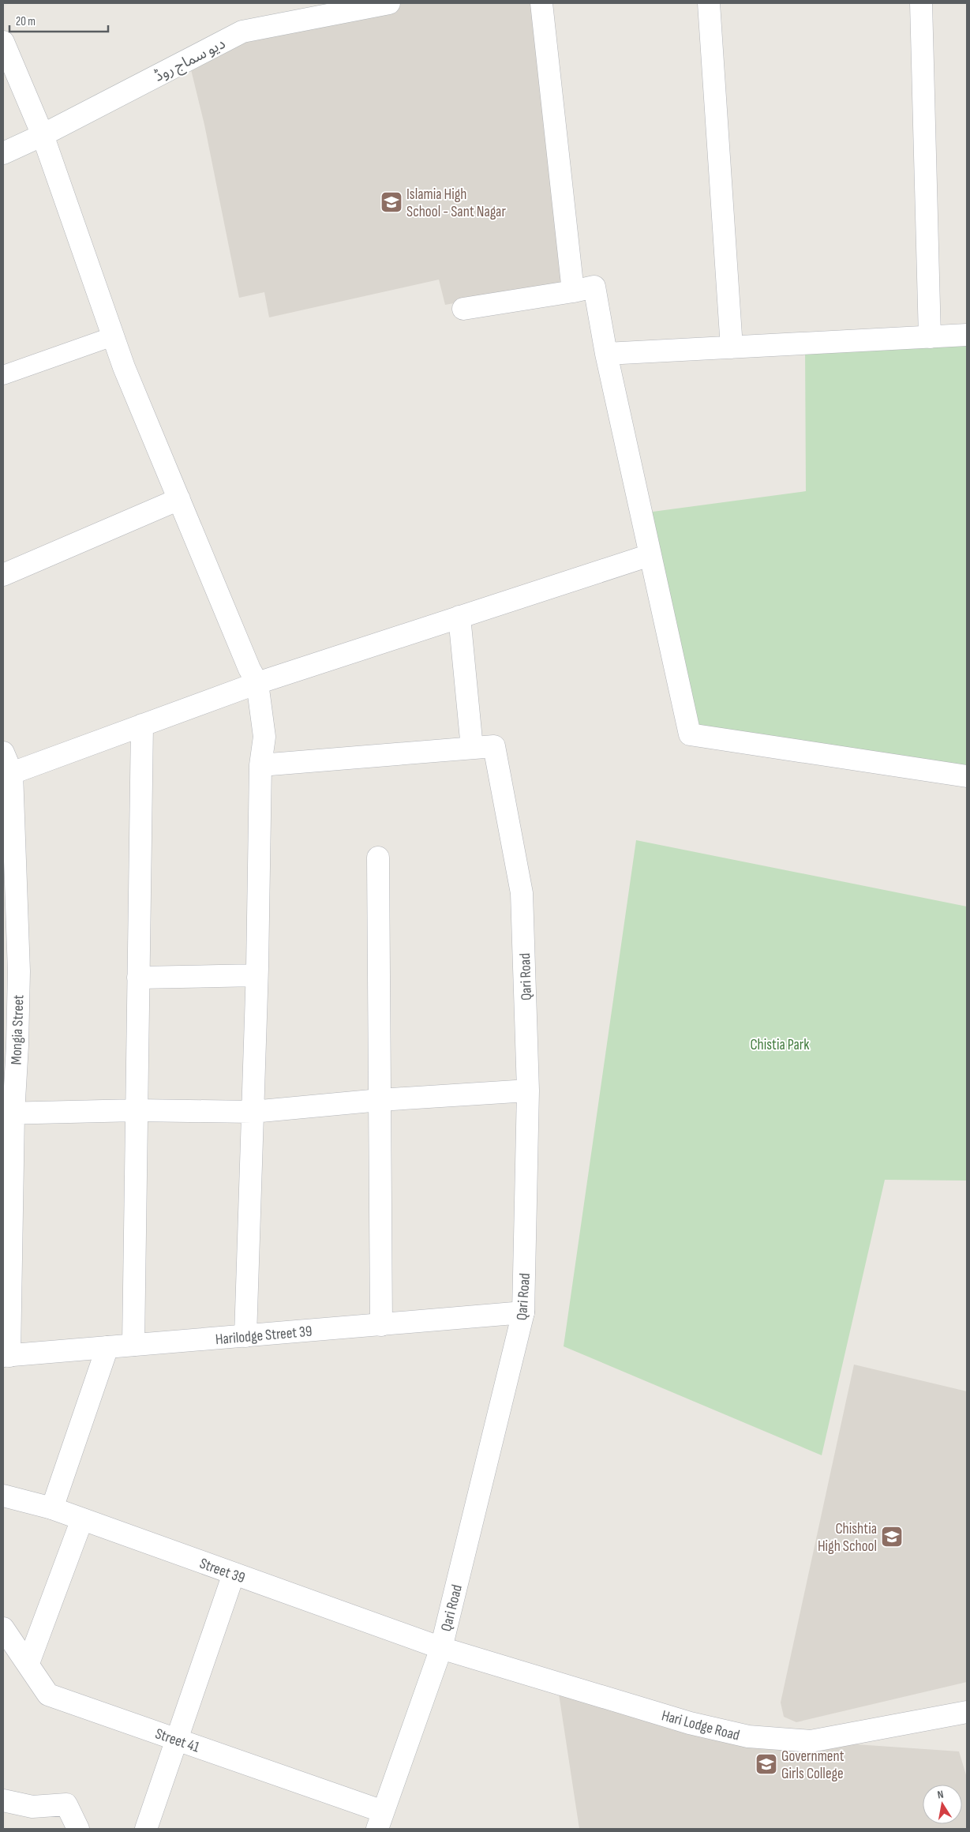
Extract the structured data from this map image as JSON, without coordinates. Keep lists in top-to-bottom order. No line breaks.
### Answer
{"streets":{"street":["دیو سماج روڈ","Qari Road","Mongia Street","Harilodge Street 39","Street 39","Hari Lodge Road","Street 41"]},"crossings":[["Qari Road","Harilodge Street 39"],["Qari Road","Street 39"],["Qari Road","Hari Lodge Road"],["Qari Road","Street 41"],["Mongia Street","Harilodge Street 39"],["Street 39","Hari Lodge Road"]],"parks":["Chistia Park"],"places":{"school or university":["Islamia High School - Sant Nagar","Chishtia High School","Government Girls College"]},"scale_bar":"20 m","north":"top"}
